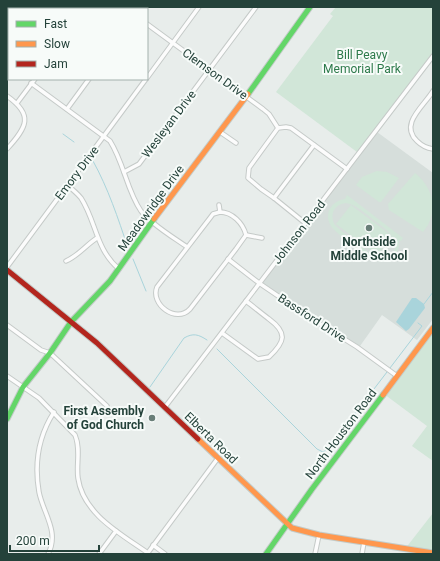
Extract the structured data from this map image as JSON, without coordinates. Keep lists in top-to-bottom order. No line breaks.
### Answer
{"streets":{"street":["Clemson Drive","Wesleyan Drive","Emory Drive","Meadowridge Drive","Johnson Road","Bassford Drive","North Houston Road","Elberta Road"]},"crossings":[["Clemson Drive","Wesleyan Drive"],["Clemson Drive","Emory Drive"],["Clemson Drive","Meadowridge Drive"],["Meadowridge Drive","Elberta Road"],["Johnson Road","Bassford Drive"],["Johnson Road","Elberta Road"],["Bassford Drive","North Houston Road"],["North Houston Road","Elberta Road"]],"parks":["Bill Peavy Memorial Park"],"places":["Northside Middle School","First Assembly of God Church"],"legend":["Fast","Slow","Jam"],"scale_bar":"200 m"}
